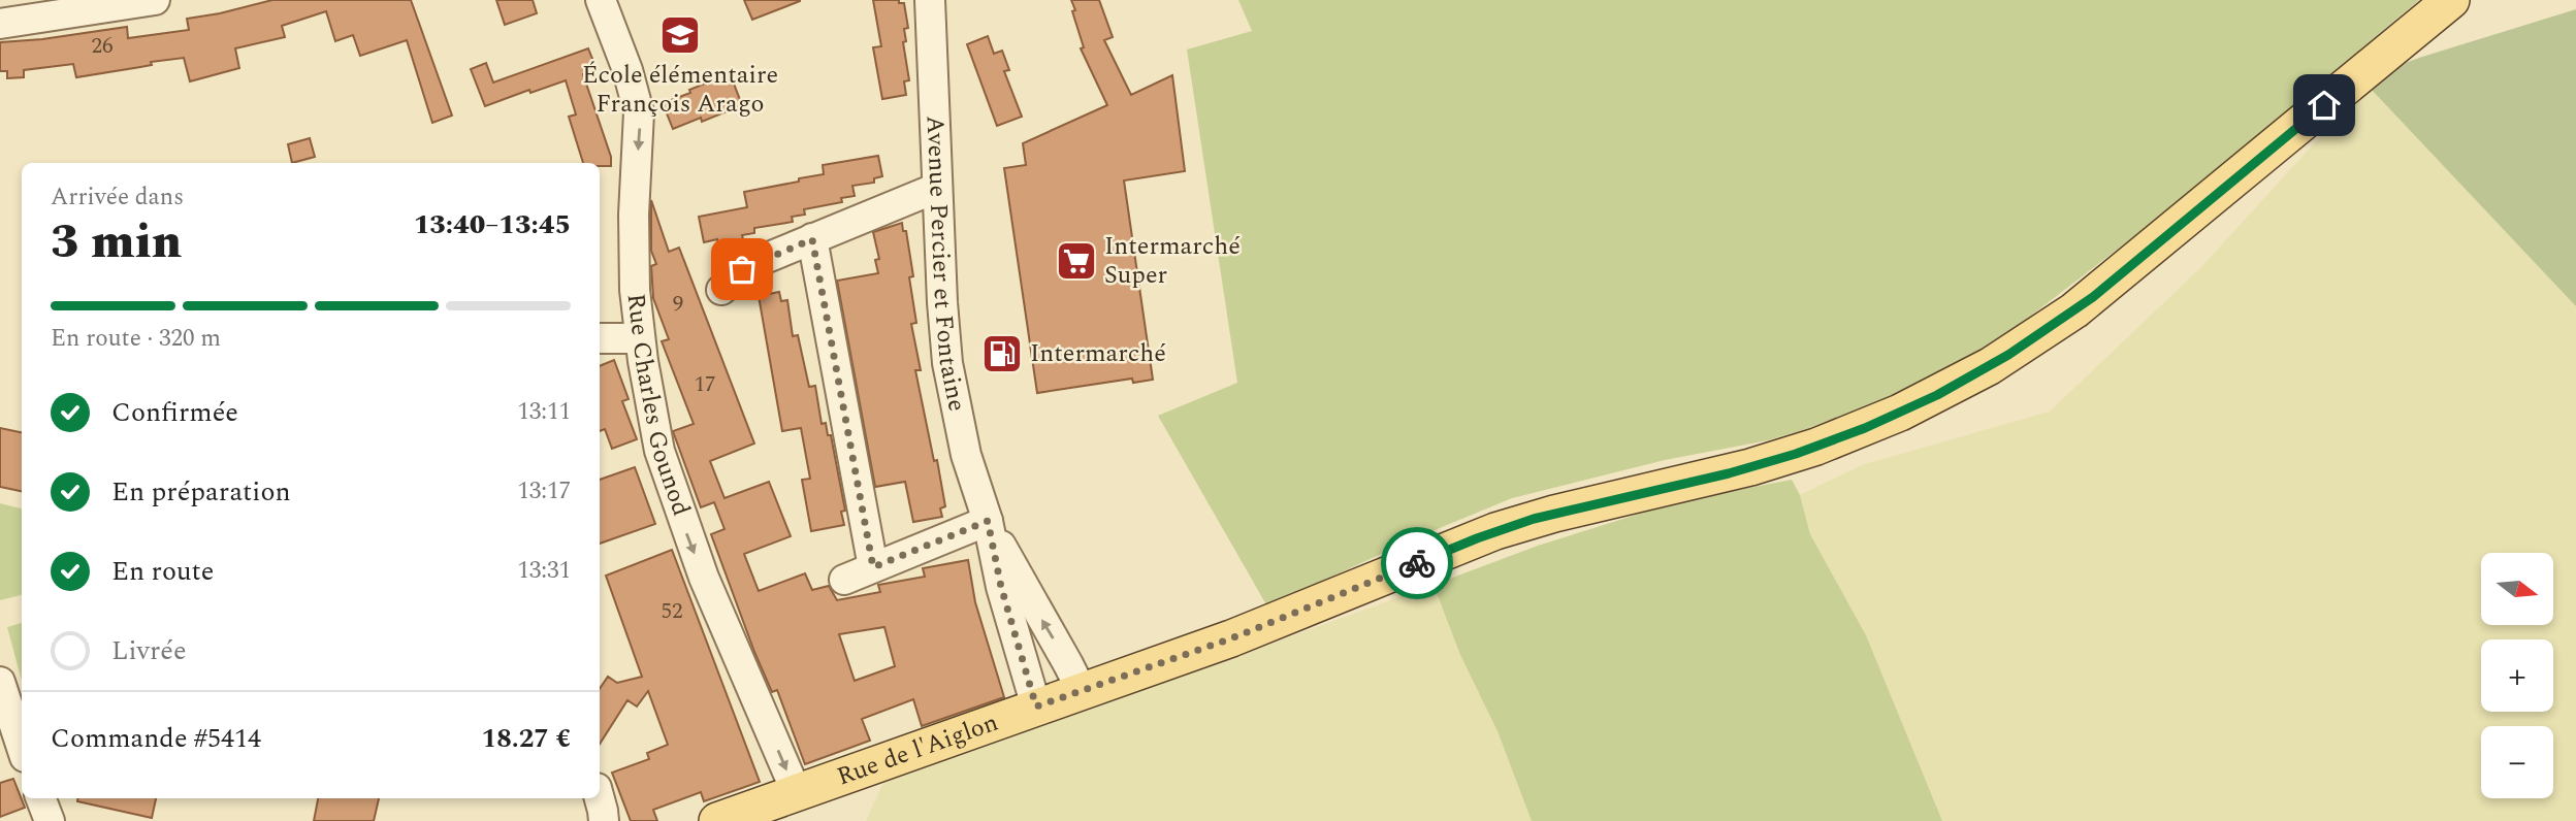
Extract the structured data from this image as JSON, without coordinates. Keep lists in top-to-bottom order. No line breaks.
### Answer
{"streets":{"main road":["Rue de l'Aiglon"],"street":["Avenue Percier et Fontaine","Rue Charles Gounod"]},"crossings":[["Avenue Percier et Fontaine","Rue de l'Aiglon"],["Rue Charles Gounod","Rue de l'Aiglon"]],"places":{"school or university":["École élémentaire François Arago"],"supermarket":["Intermarché Super"],"fuel station":["Intermarché"]},"house_numbers":["26","9","17","52"],"north":"right","page":{"heading":["3 min","Arrivée dans","13:40–13:45"],"panel":["Commande #5414","18.27 €"],"bar":"En route · 320 m","list":[["Confirmée","13:11"],["En préparation","13:17"],["En route","13:31"],"Livrée"],"map_buttons":["+","−"]}}
